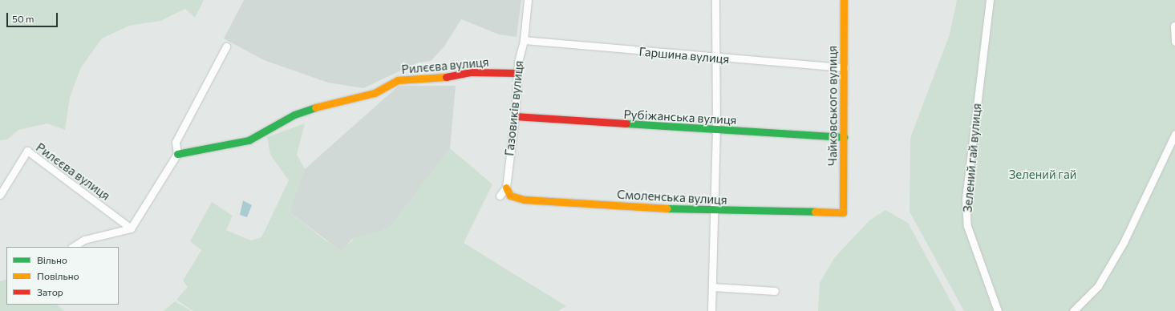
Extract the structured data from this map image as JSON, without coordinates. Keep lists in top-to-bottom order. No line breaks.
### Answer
{"streets":{"street":["Гаршина вулиця","Рилєєва вулиця","Чайковського вулиця","Газовиків вулиця","Рубіжанська вулиця","Зелений гай вулиця","Смоленська вулиця"]},"crossings":[["Гаршина вулиця","Чайковського вулиця"],["Гаршина вулиця","Газовиків вулиця"],["Рилєєва вулиця","Газовиків вулиця"],["Чайковського вулиця","Рубіжанська вулиця"],["Чайковського вулиця","Смоленська вулиця"],["Газовиків вулиця","Рубіжанська вулиця"],["Газовиків вулиця","Смоленська вулиця"]],"parks":["Зелений гай"],"legend":["Вільно","Повільно","Затор"],"scale_bar":"50 m"}
